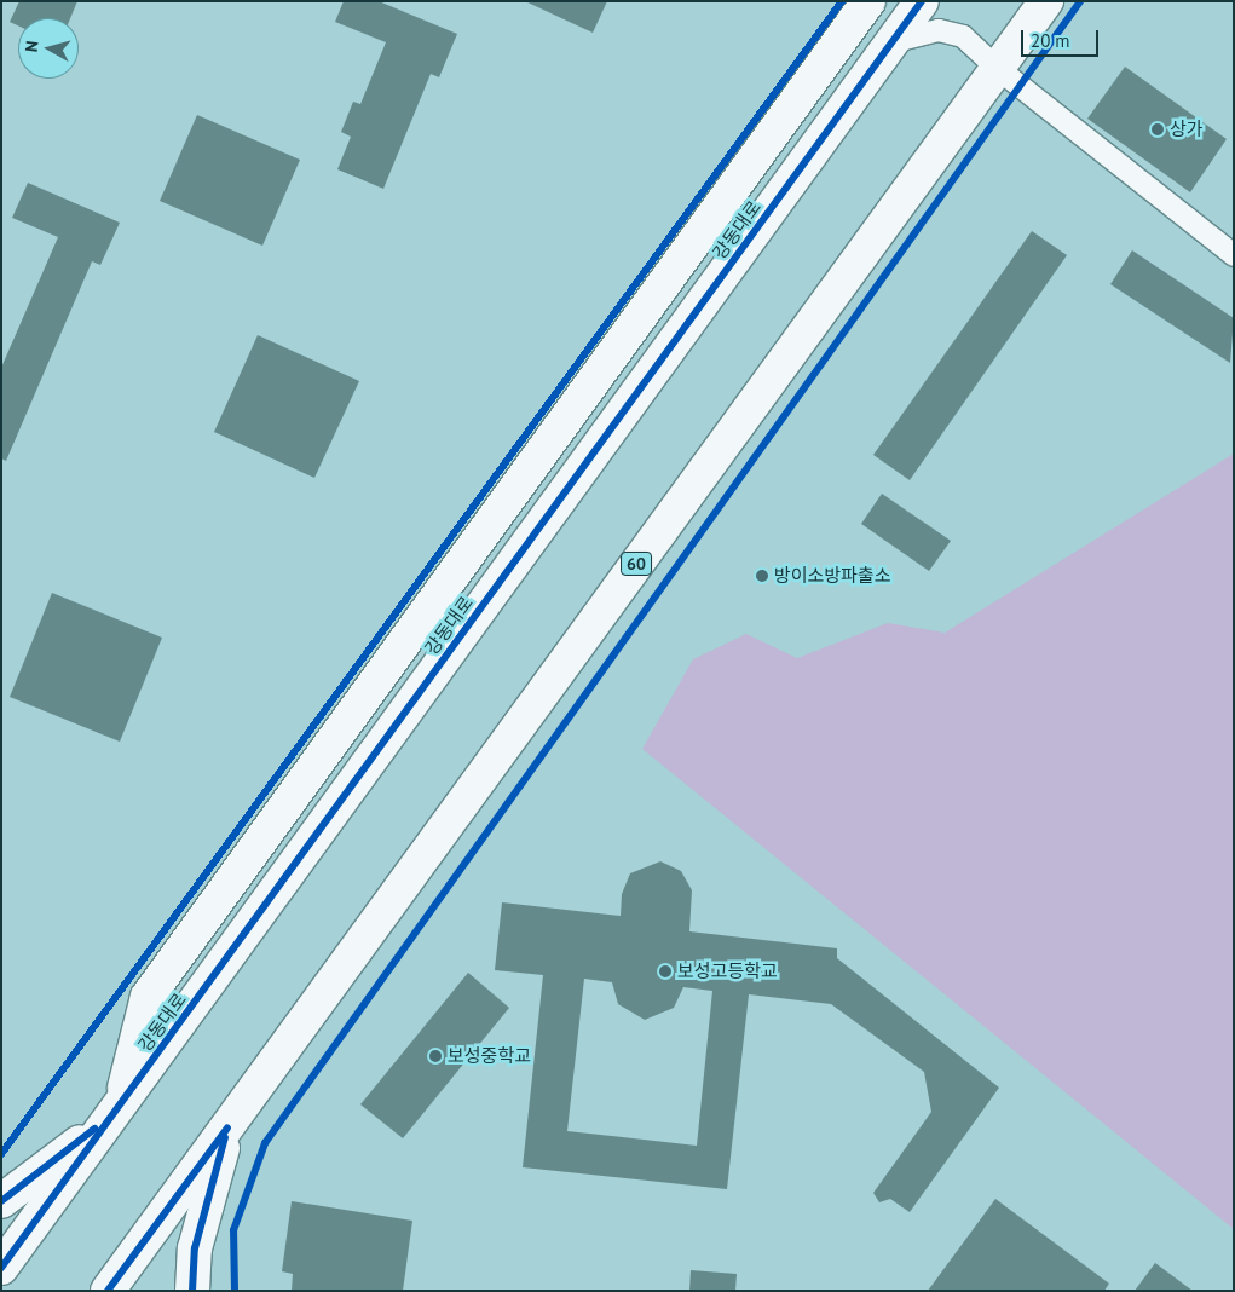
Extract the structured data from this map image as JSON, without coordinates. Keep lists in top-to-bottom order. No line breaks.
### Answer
{"streets":{"main road":["강동대로","60"]},"places":["상가","방이소방파출소","보성고등학교","보성중학교"],"scale_bar":"20 m","north":"left"}
